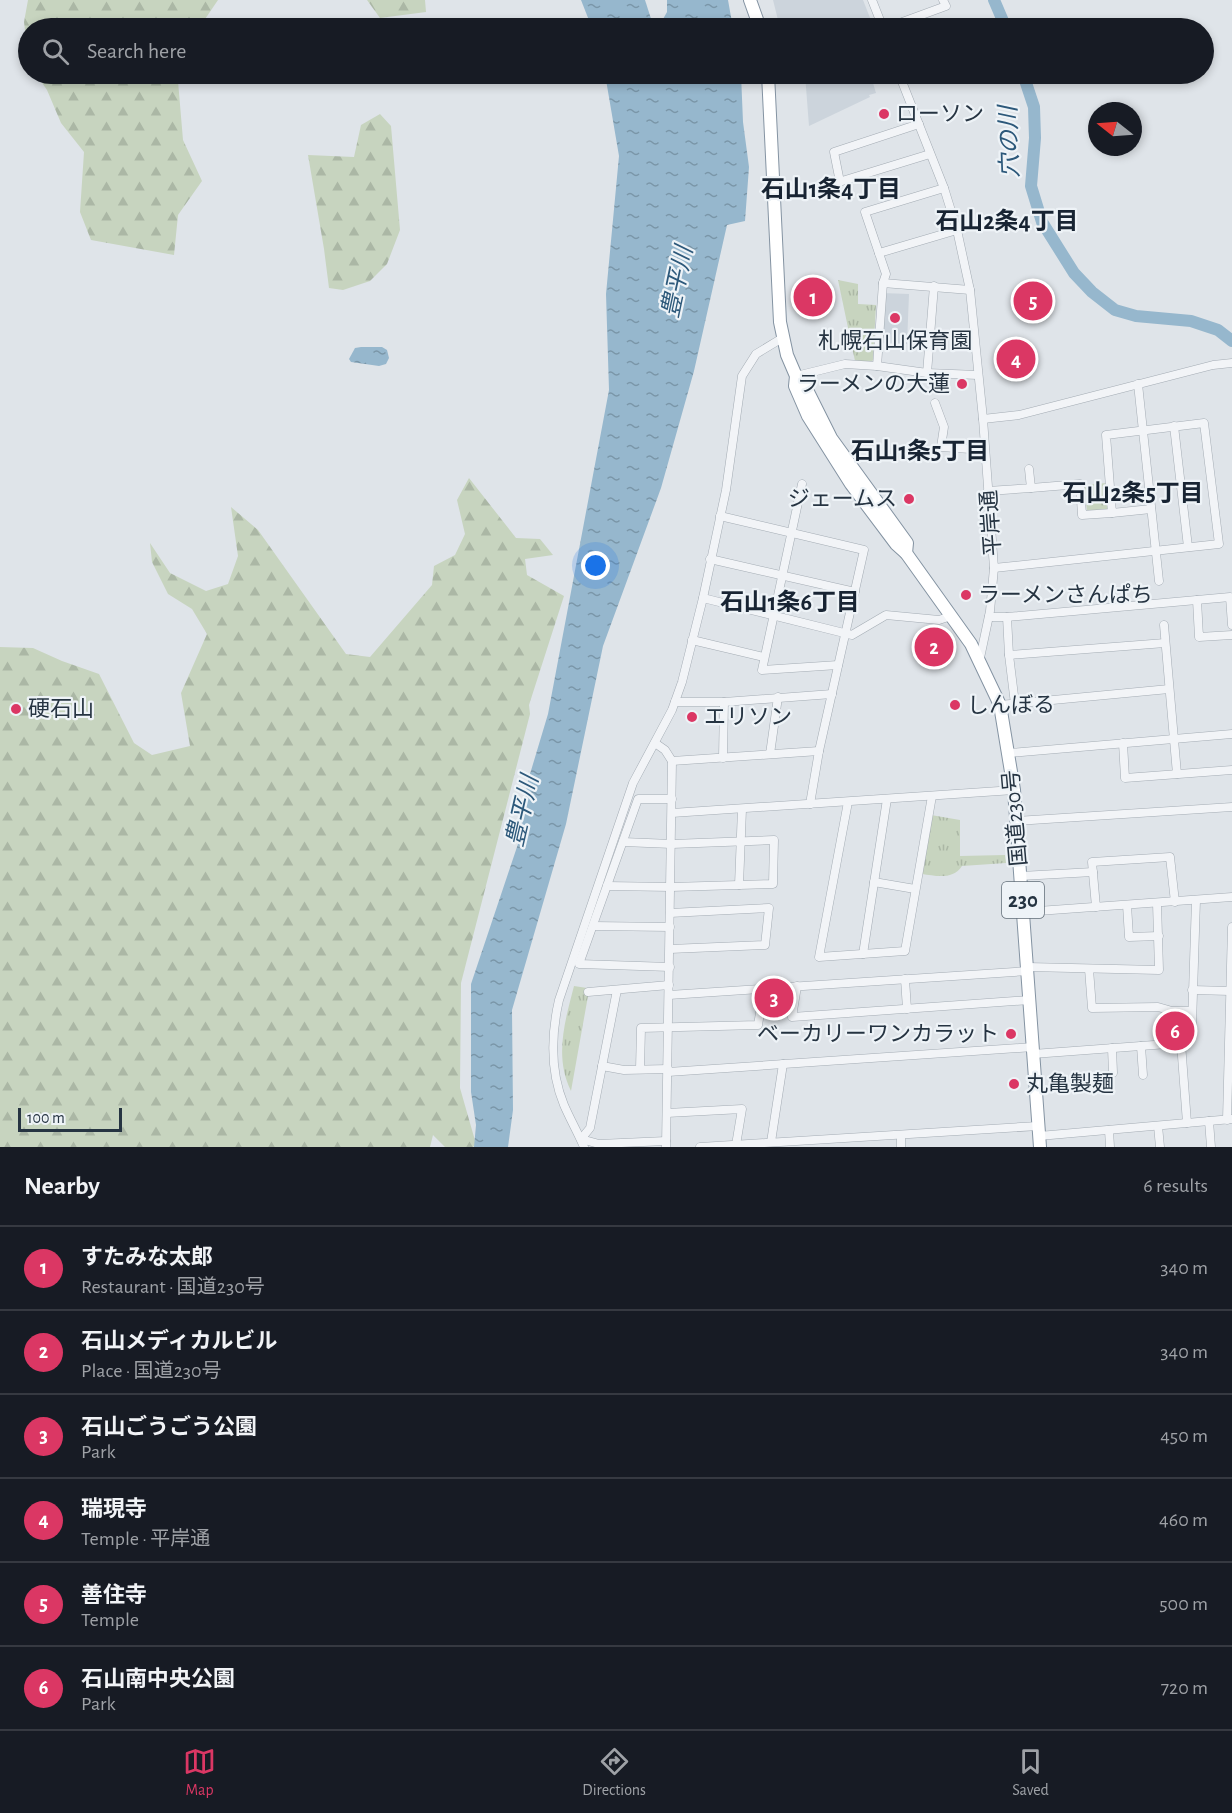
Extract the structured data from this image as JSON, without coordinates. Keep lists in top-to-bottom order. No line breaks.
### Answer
{"streets":{"highway":["国道230号","230"],"street":["平岸通"]},"crossings":[["平岸通","国道230号"]],"districts":["石山1条4丁目","石山2条4丁目","石山1条5丁目","石山2条5丁目","石山1条6丁目"],"water":["穴の川","豊平川"],"places":["ローソン","札幌石山保育園","ラーメンの大蓮","ジェームス","ラーメンさんぱち","しんぼる","硬石山","エリソン","ベーカリーワンカラット","丸亀製麺"],"scale_bar":"100 m","north":"left","page":{"search":"Search here","pins":["1","5","4","2","3","6"],"scale":"100 m","heading":["Nearby","6 results"],"list":[{"mark":"1","name":"すたみな太郎","note":"Restaurant · 国道230号","value":"340 m"},{"mark":"2","name":"石山メディカルビル","note":"Place · 国道230号","value":"340 m"},{"mark":"3","name":"石山ごうごう公園","note":"Park","value":"450 m"},{"mark":"4","name":"瑞現寺","note":"Temple · 平岸通","value":"460 m"},{"mark":"5","name":"善住寺","note":"Temple","value":"500 m"},{"mark":"6","name":"石山南中央公園","note":"Park","value":"720 m"}],"nav":["Map","Directions","Saved"]}}
